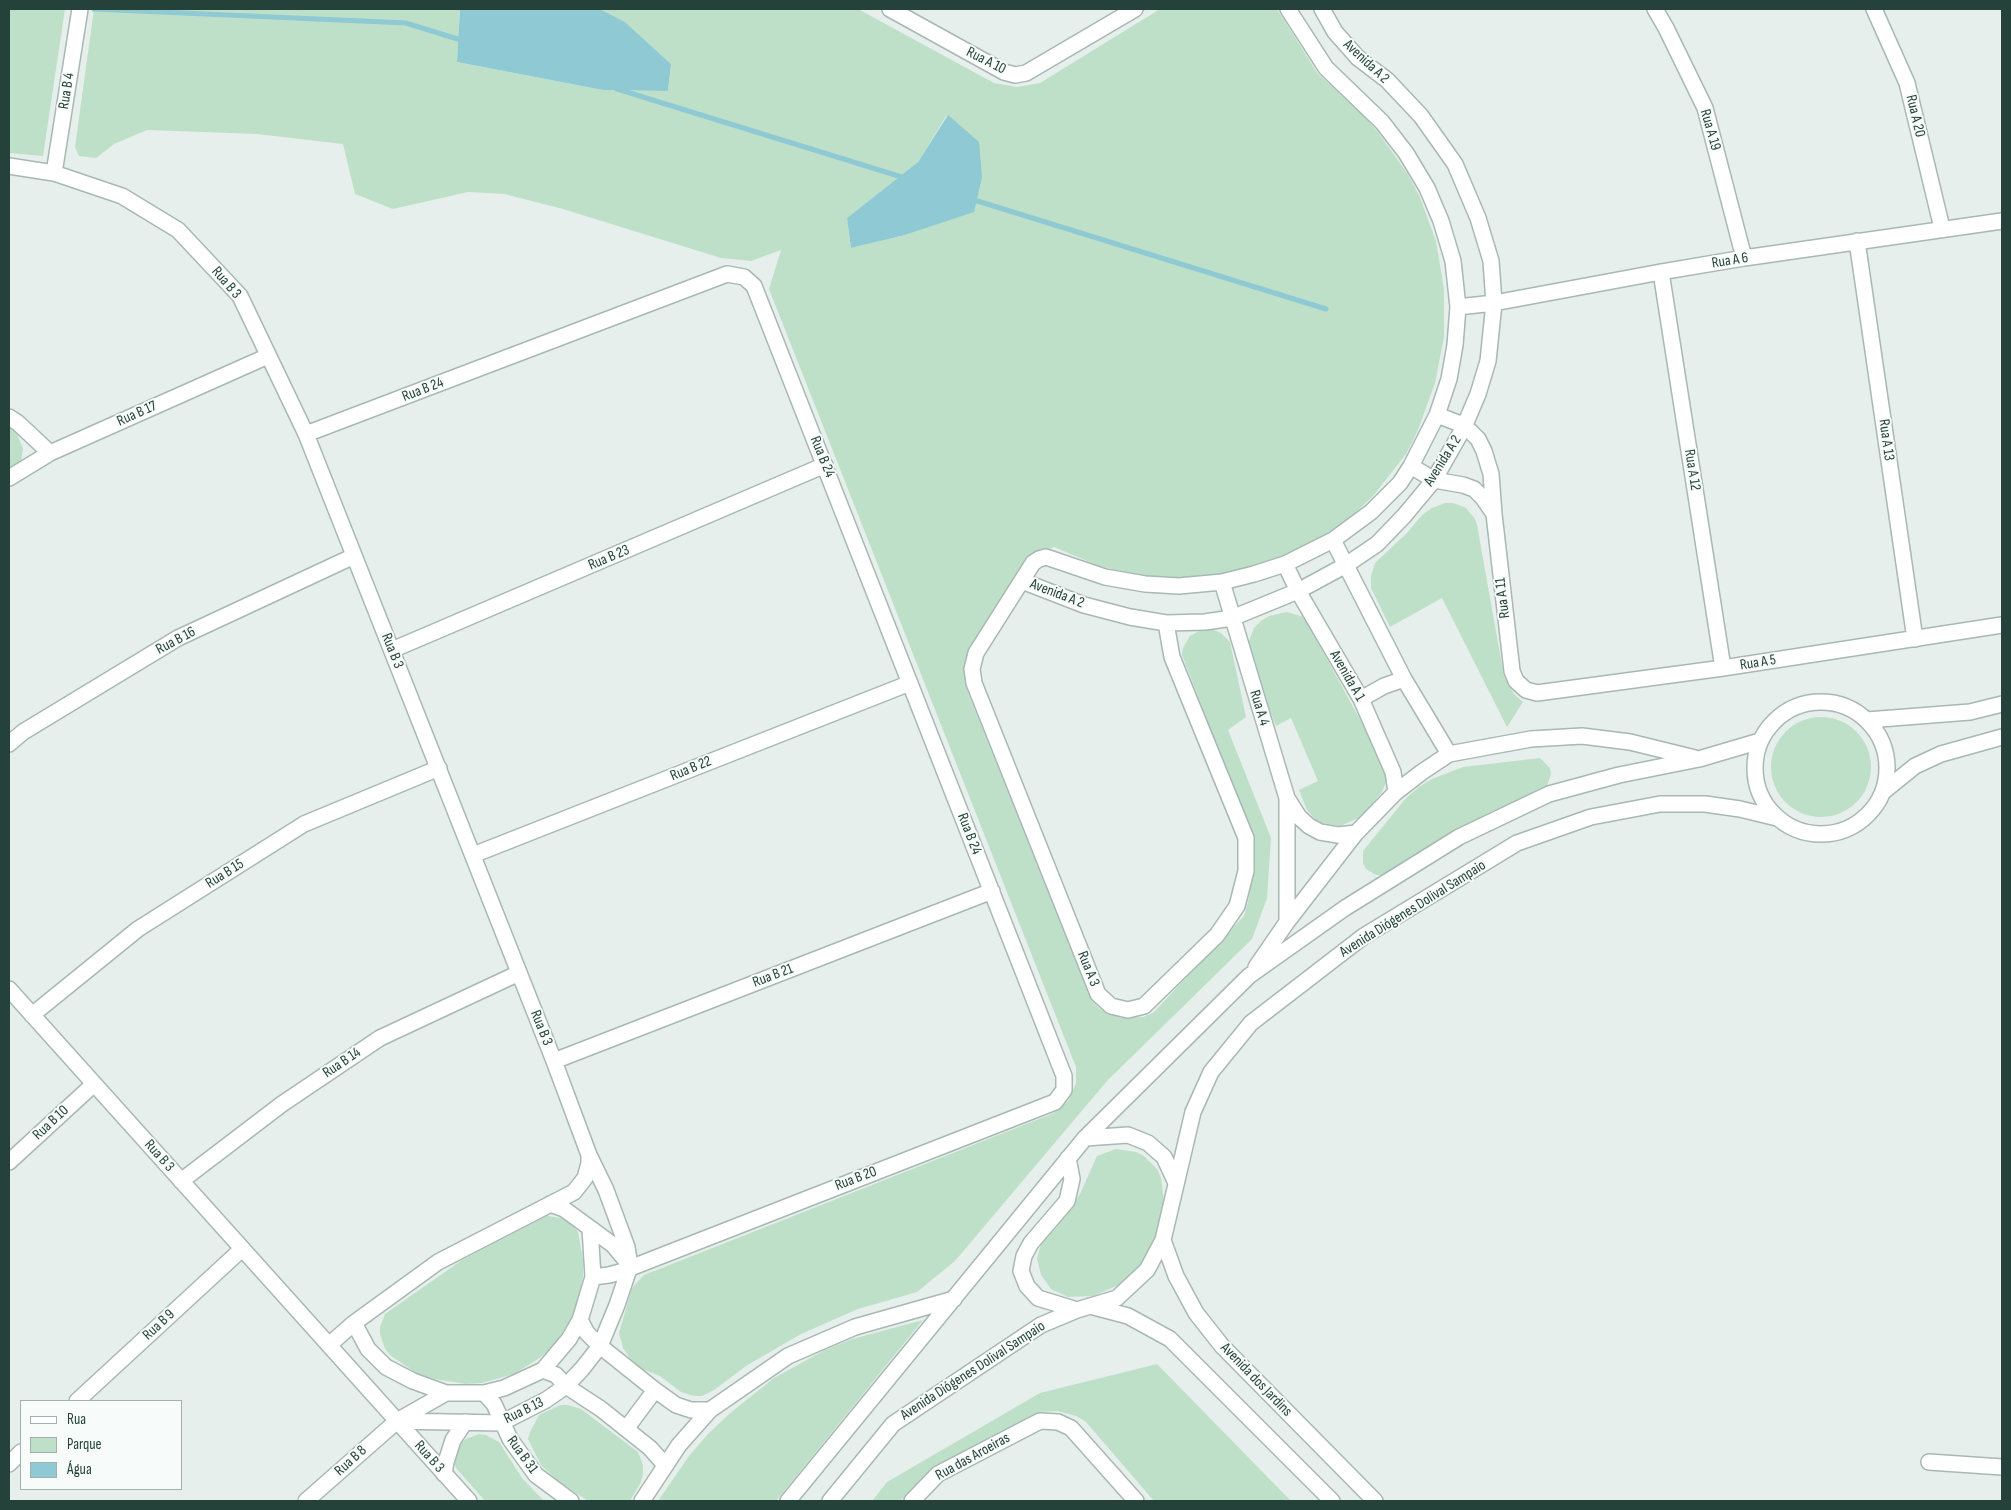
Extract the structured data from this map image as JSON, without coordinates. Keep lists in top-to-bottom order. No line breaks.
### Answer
{"streets":{"street":["Rua A 10","Avenida A 2","Rua B 4","Rua A 20","Rua A 19","Rua A 6","Rua B 3","Rua B 24","Rua B 17","Rua A 13","Rua A 12","Rua B 23","Rua A 11","Rua B 16","Rua A 5","Avenida A 1","Rua A 4","Rua B 22","Rua B 15","Avenida Diógenes Dolival Sampaio","Rua A 3","Rua B 21","Rua B 14","Rua B 10","Rua B 20","Rua B 9","Avenida dos Jardins","Rua B 13","Rua B 31","Rua das Aroeiras","Rua B 8"]},"crossings":[["Avenida A 2","Rua A 6"],["Avenida A 2","Rua A 11"],["Avenida A 2","Avenida A 1"],["Avenida A 2","Rua A 4"],["Avenida A 2","Rua A 3"],["Rua B 4","Rua B 3"],["Rua A 20","Rua A 6"],["Rua A 19","Rua A 6"],["Rua A 6","Rua A 13"],["Rua A 6","Rua A 12"],["Rua B 3","Rua B 24"],["Rua B 3","Rua B 17"],["Rua B 3","Rua B 23"],["Rua B 3","Rua B 16"],["Rua B 3","Rua B 22"],["Rua B 3","Rua B 15"],["Rua B 3","Rua B 21"],["Rua B 3","Rua B 14"],["Rua B 3","Rua B 10"],["Rua B 3","Rua B 20"],["Rua B 3","Rua B 9"],["Rua B 3","Rua B 13"],["Rua B 3","Rua B 8"],["Rua B 24","Rua B 23"],["Rua B 24","Rua B 22"],["Rua B 24","Rua B 21"],["Rua B 24","Rua B 20"],["Rua A 13","Rua A 5"],["Rua A 12","Rua A 5"],["Rua A 11","Rua A 5"],["Avenida Diógenes Dolival Sampaio","Avenida dos Jardins"],["Rua B 20","Rua B 13"],["Rua B 13","Rua B 31"],["Rua B 13","Rua B 8"]],"legend":["Rua","Parque","Água"]}
